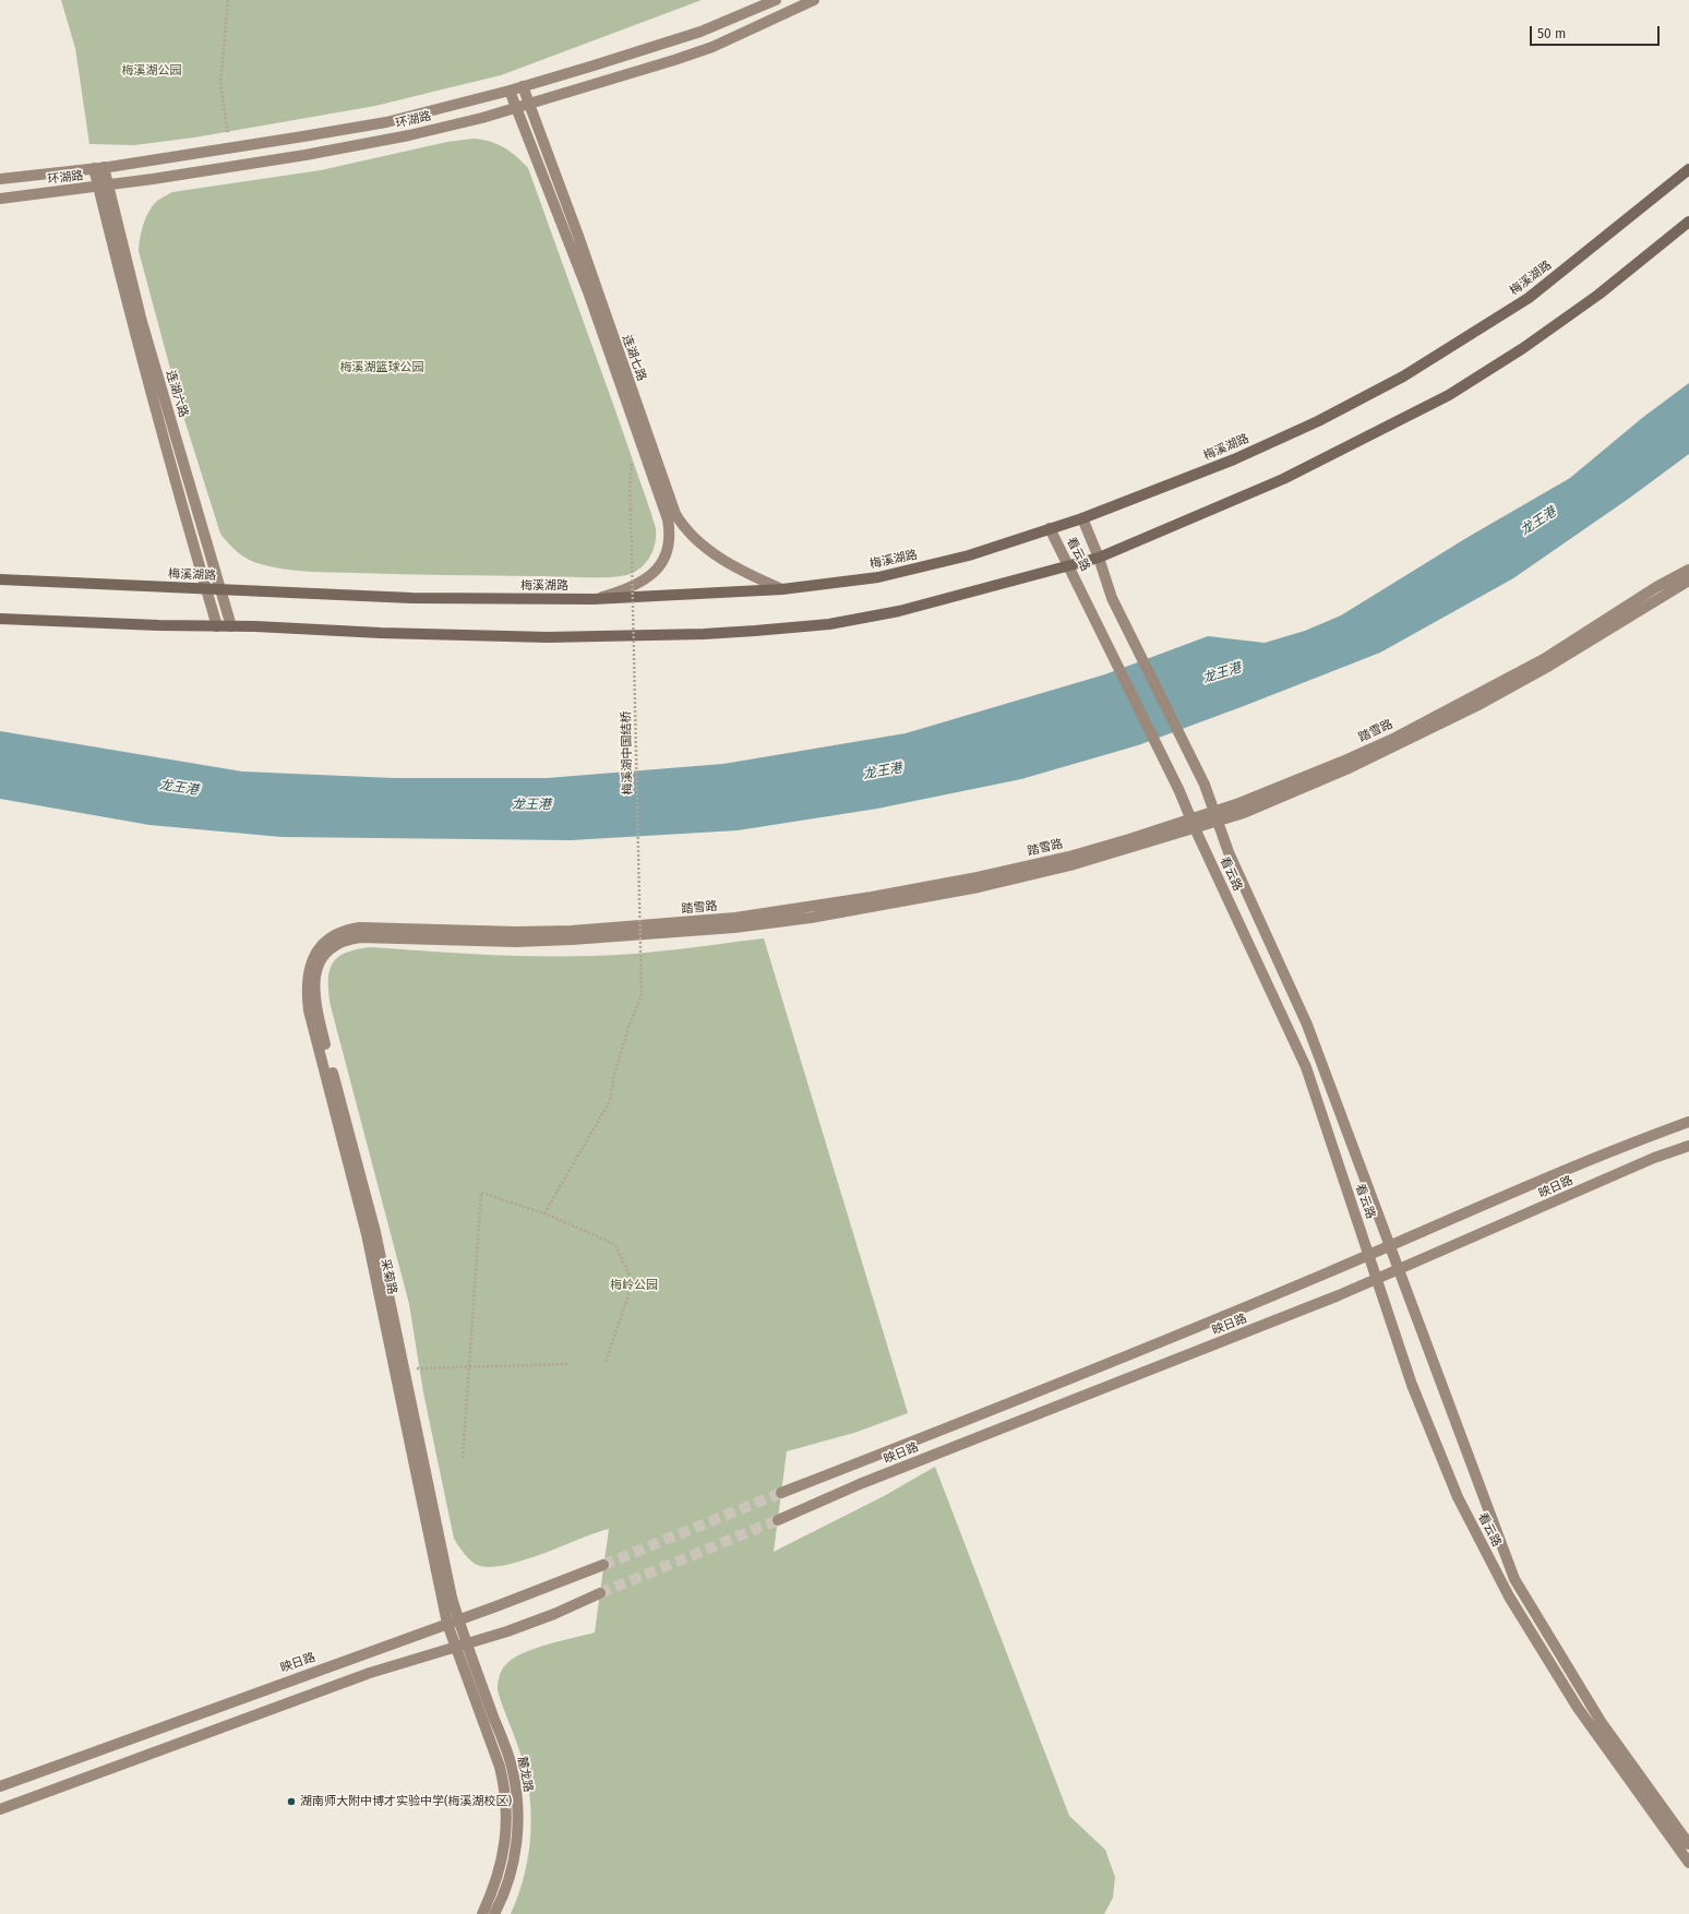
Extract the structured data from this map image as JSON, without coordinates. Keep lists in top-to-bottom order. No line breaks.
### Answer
{"streets":{"main road":["环湖路","梅溪湖路","连湖七路","连湖六路","看云路","踏雪路","映日路","采菊路","麓龙路"],"path":["梅溪湖中国结桥"]},"crossings":[["环湖路","连湖七路"],["环湖路","连湖六路"],["梅溪湖路","连湖七路"],["梅溪湖路","连湖六路"],["梅溪湖路","看云路"],["连湖七路","梅溪湖中国结桥"],["看云路","踏雪路"],["看云路","映日路"],["踏雪路","采菊路"],["映日路","采菊路"],["采菊路","麓龙路"]],"water":["龙王港"],"parks":["梅溪湖公园","梅溪湖篮球公园","梅岭公园"],"places":["湖南师大附中博才实验中学(梅溪湖校区)"],"scale_bar":"50 m"}
